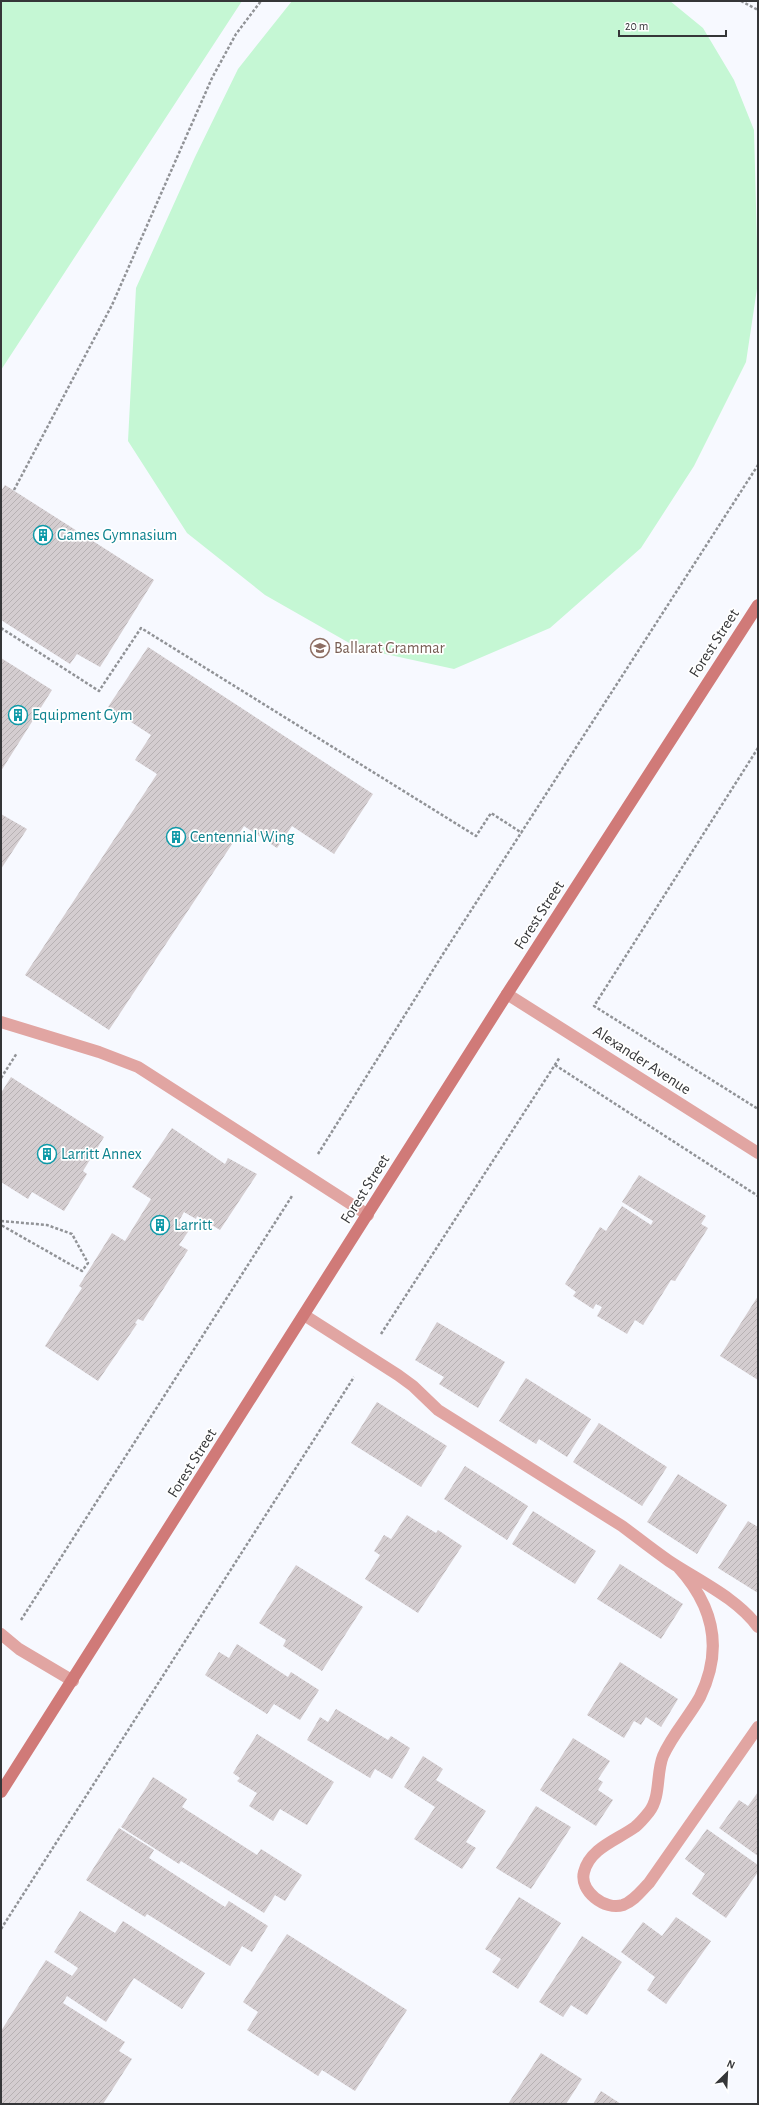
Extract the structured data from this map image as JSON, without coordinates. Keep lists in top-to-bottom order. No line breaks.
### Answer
{"streets":{"street":["Forest Street","Alexander Avenue"]},"crossings":[["Forest Street","Alexander Avenue"]],"places":{"building":["Games Gymnasium","Equipment Gym","Centennial Wing","Larritt Annex","Larritt"],"school or university":["Ballarat Grammar"]},"scale_bar":"20 m","north":"top right"}
